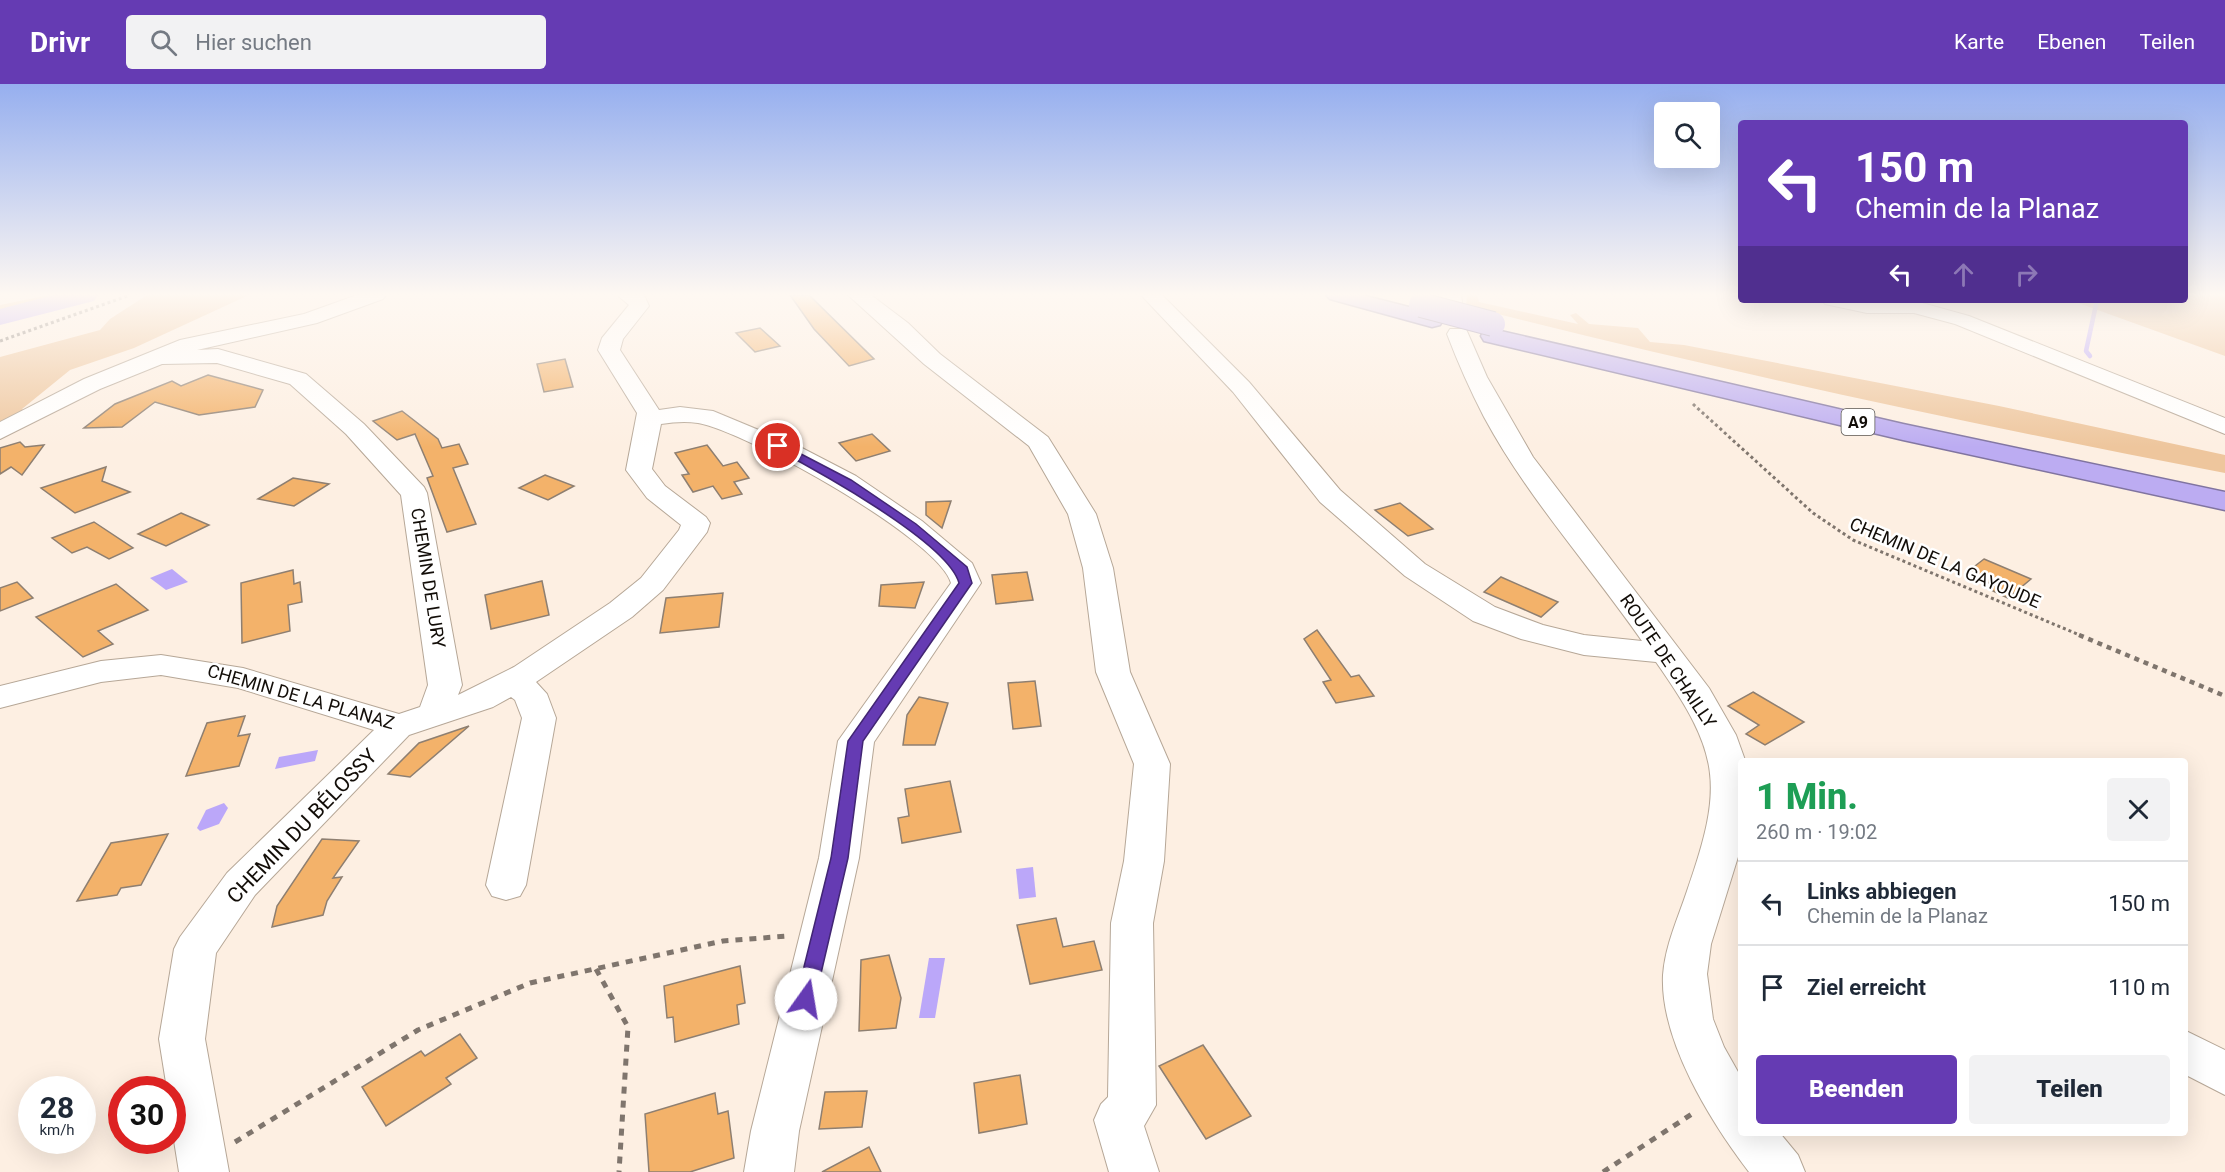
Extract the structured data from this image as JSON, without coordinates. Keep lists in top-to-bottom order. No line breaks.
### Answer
{"streets":{"highway":["A9"],"street":["CHEMIN DE LURY","ROUTE DE CHAILLY","CHEMIN DE LA PLANAZ","CHEMIN DU BÉLOSSY"],"path":["CHEMIN DE LA GAYOUDE"]},"crossings":[["CHEMIN DE LURY","CHEMIN DE LA PLANAZ"],["CHEMIN DE LURY","CHEMIN DU BÉLOSSY"],["CHEMIN DE LA PLANAZ","CHEMIN DU BÉLOSSY"]],"page":{"header":"Drivr","search":"Hier suchen","nav":["Karte","Ebenen","Teilen"],"turn":["150 m","Chemin de la Planaz"],"heading":["1 Min.","260 m · 19:02"],"list":[{"name":"Links abbiegen","note":"Chemin de la Planaz","value":"150 m"},{"name":"Ziel erreicht","value":"110 m"}],"buttons":["Beenden","Teilen"],"speed":"28 km/h","limit":"30"}}
